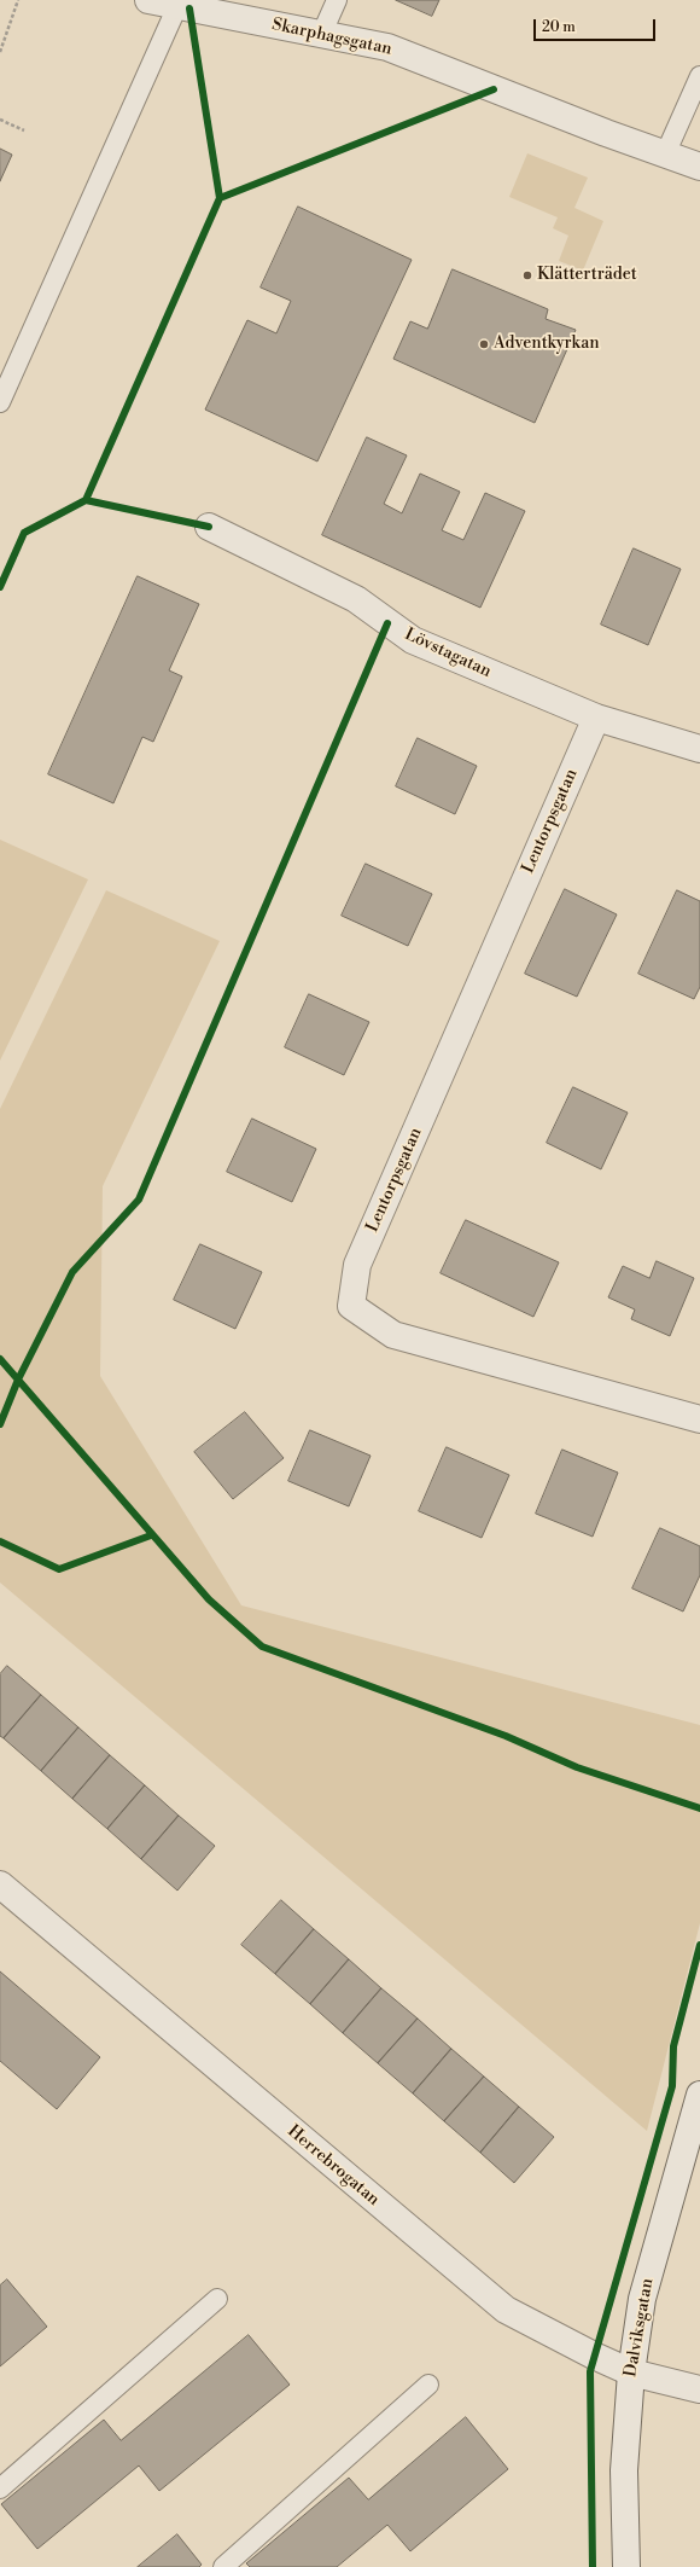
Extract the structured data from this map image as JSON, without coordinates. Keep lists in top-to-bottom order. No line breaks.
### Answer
{"streets":{"street":["Skarphagsgatan","Lövstagatan","Lentorpsgatan","Herrebrogatan","Dalviksgatan"]},"crossings":[["Lövstagatan","Lentorpsgatan"],["Herrebrogatan","Dalviksgatan"]],"places":["Klätterträdet","Adventkyrkan"],"scale_bar":"20 m"}
